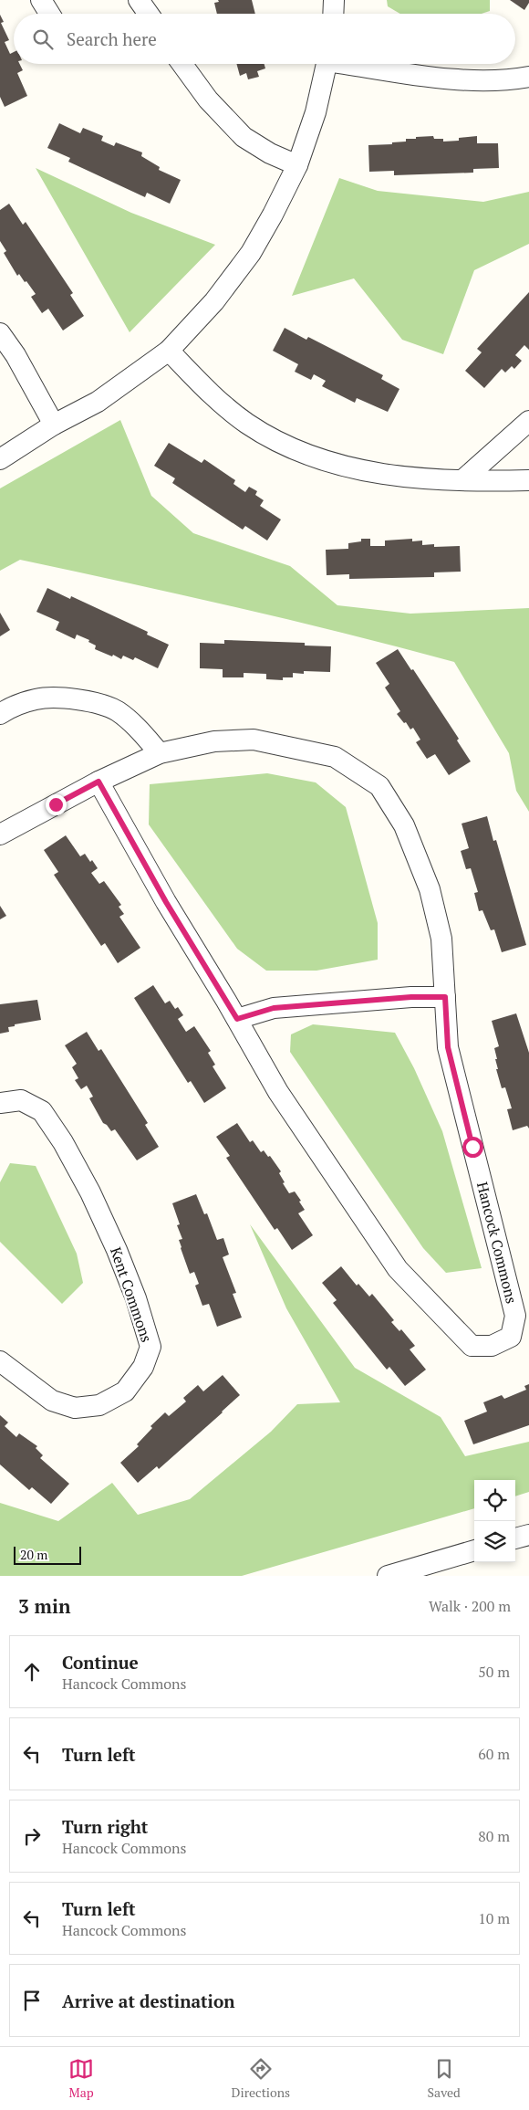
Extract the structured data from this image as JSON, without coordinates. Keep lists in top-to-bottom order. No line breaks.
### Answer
{"streets":{"street":["Hancock Commons","Kent Commons"]},"scale_bar":"20 m","page":{"search":"Search here","scale":"20 m","heading":["3 min","Walk · 200 m"],"list":[["Continue","Hancock Commons","50 m"],["Turn left","60 m"],["Turn right","Hancock Commons","80 m"],["Turn left","Hancock Commons","10 m"],"Arrive at destination"],"nav":["Map","Directions","Saved"]}}
